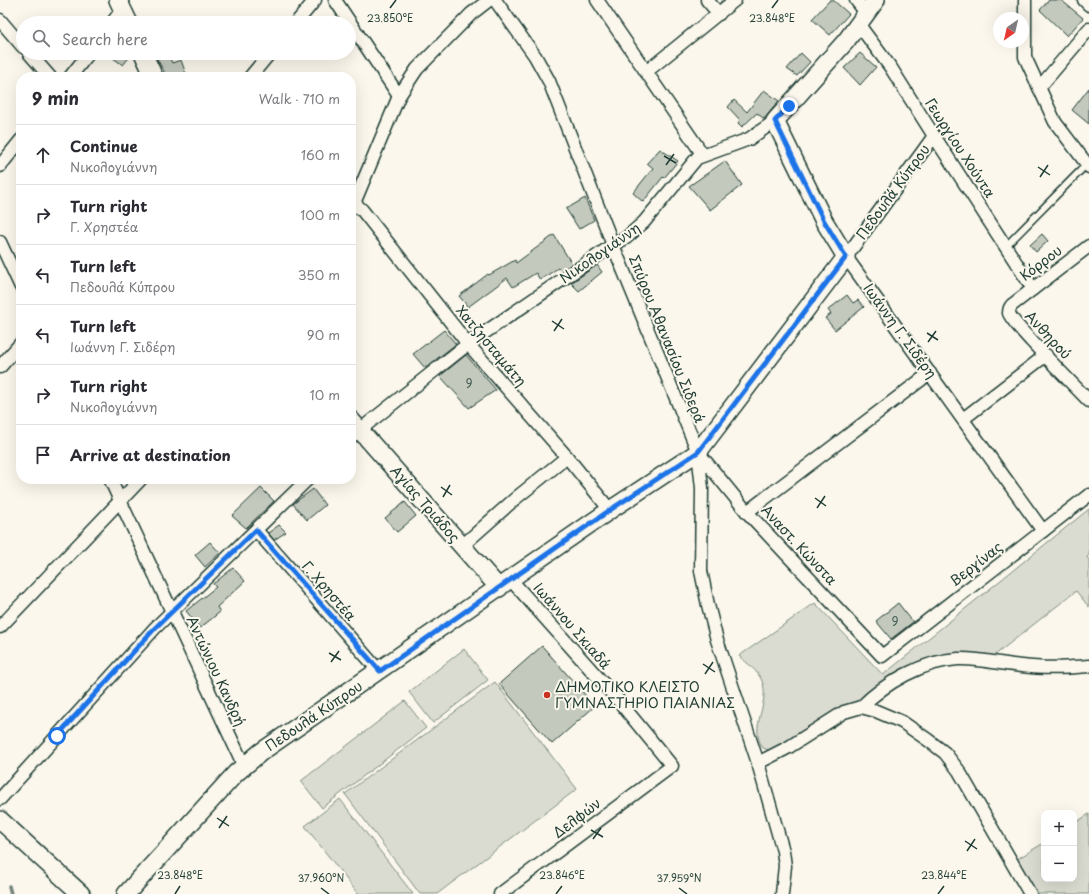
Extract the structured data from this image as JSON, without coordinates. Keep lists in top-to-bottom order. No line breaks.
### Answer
{"streets":{"street":["Γεωργίου Χούντα","Πεδουλά Κύπρου","Νικολογιάννη","Κόρρου","Ιωάννη Γ. Σιδέρη","Ανθηρού","Σπύρου Αθανασίου Σιδερά","Χατζησταμάτη","Αγίας Τριάδος","Αναστ. Κώνστα","Βεργίνας","Γ. Χρηστέα","Ιωάννου Σκιαδά","Αντώνιου Κανδρή","Δελφών"]},"crossings":[["Γεωργίου Χούντα","Πεδουλά Κύπρου"],["Γεωργίου Χούντα","Νικολογιάννη"],["Γεωργίου Χούντα","Κόρρου"],["Πεδουλά Κύπρου","Ιωάννη Γ. Σιδέρη"],["Πεδουλά Κύπρου","Σπύρου Αθανασίου Σιδερά"],["Πεδουλά Κύπρου","Χατζησταμάτη"],["Πεδουλά Κύπρου","Αγίας Τριάδος"],["Πεδουλά Κύπρου","Αναστ. Κώνστα"],["Πεδουλά Κύπρου","Γ. Χρηστέα"],["Πεδουλά Κύπρου","Ιωάννου Σκιαδά"],["Πεδουλά Κύπρου","Αντώνιου Κανδρή"],["Νικολογιάννη","Ιωάννη Γ. Σιδέρη"],["Νικολογιάννη","Σπύρου Αθανασίου Σιδερά"],["Νικολογιάννη","Χατζησταμάτη"],["Κόρρου","Ανθηρού"],["Ιωάννη Γ. Σιδέρη","Βεργίνας"],["Σπύρου Αθανασίου Σιδερά","Αναστ. Κώνστα"],["Αγίας Τριάδος","Ιωάννου Σκιαδά"],["Αναστ. Κώνστα","Βεργίνας"],["Ιωάννου Σκιαδά","Δελφών"]],"places":["ΔΗΜΟΤΙΚΟ ΚΛΕΙΣΤΟ ΓΥΜΝΑΣΤΗΡΙΟ ΠΑΙΑΝΙΑΣ"],"house_numbers":["9","9"],"north":"bottom left","page":{"search":"Search here","heading":["9 min","Walk · 710 m"],"list":[["Continue","Νικολογιάννη","160 m"],["Turn right","Γ. Χρηστέα","100 m"],["Turn left","Πεδουλά Κύπρου","350 m"],["Turn left","Ιωάννη Γ. Σιδέρη","90 m"],["Turn right","Νικολογιάννη","10 m"],"Arrive at destination"],"map_buttons":["+","−"]},"coordinates":["23.850°E","23.848°E","23.846°E","23.844°E","37.960°N","37.959°N"]}
